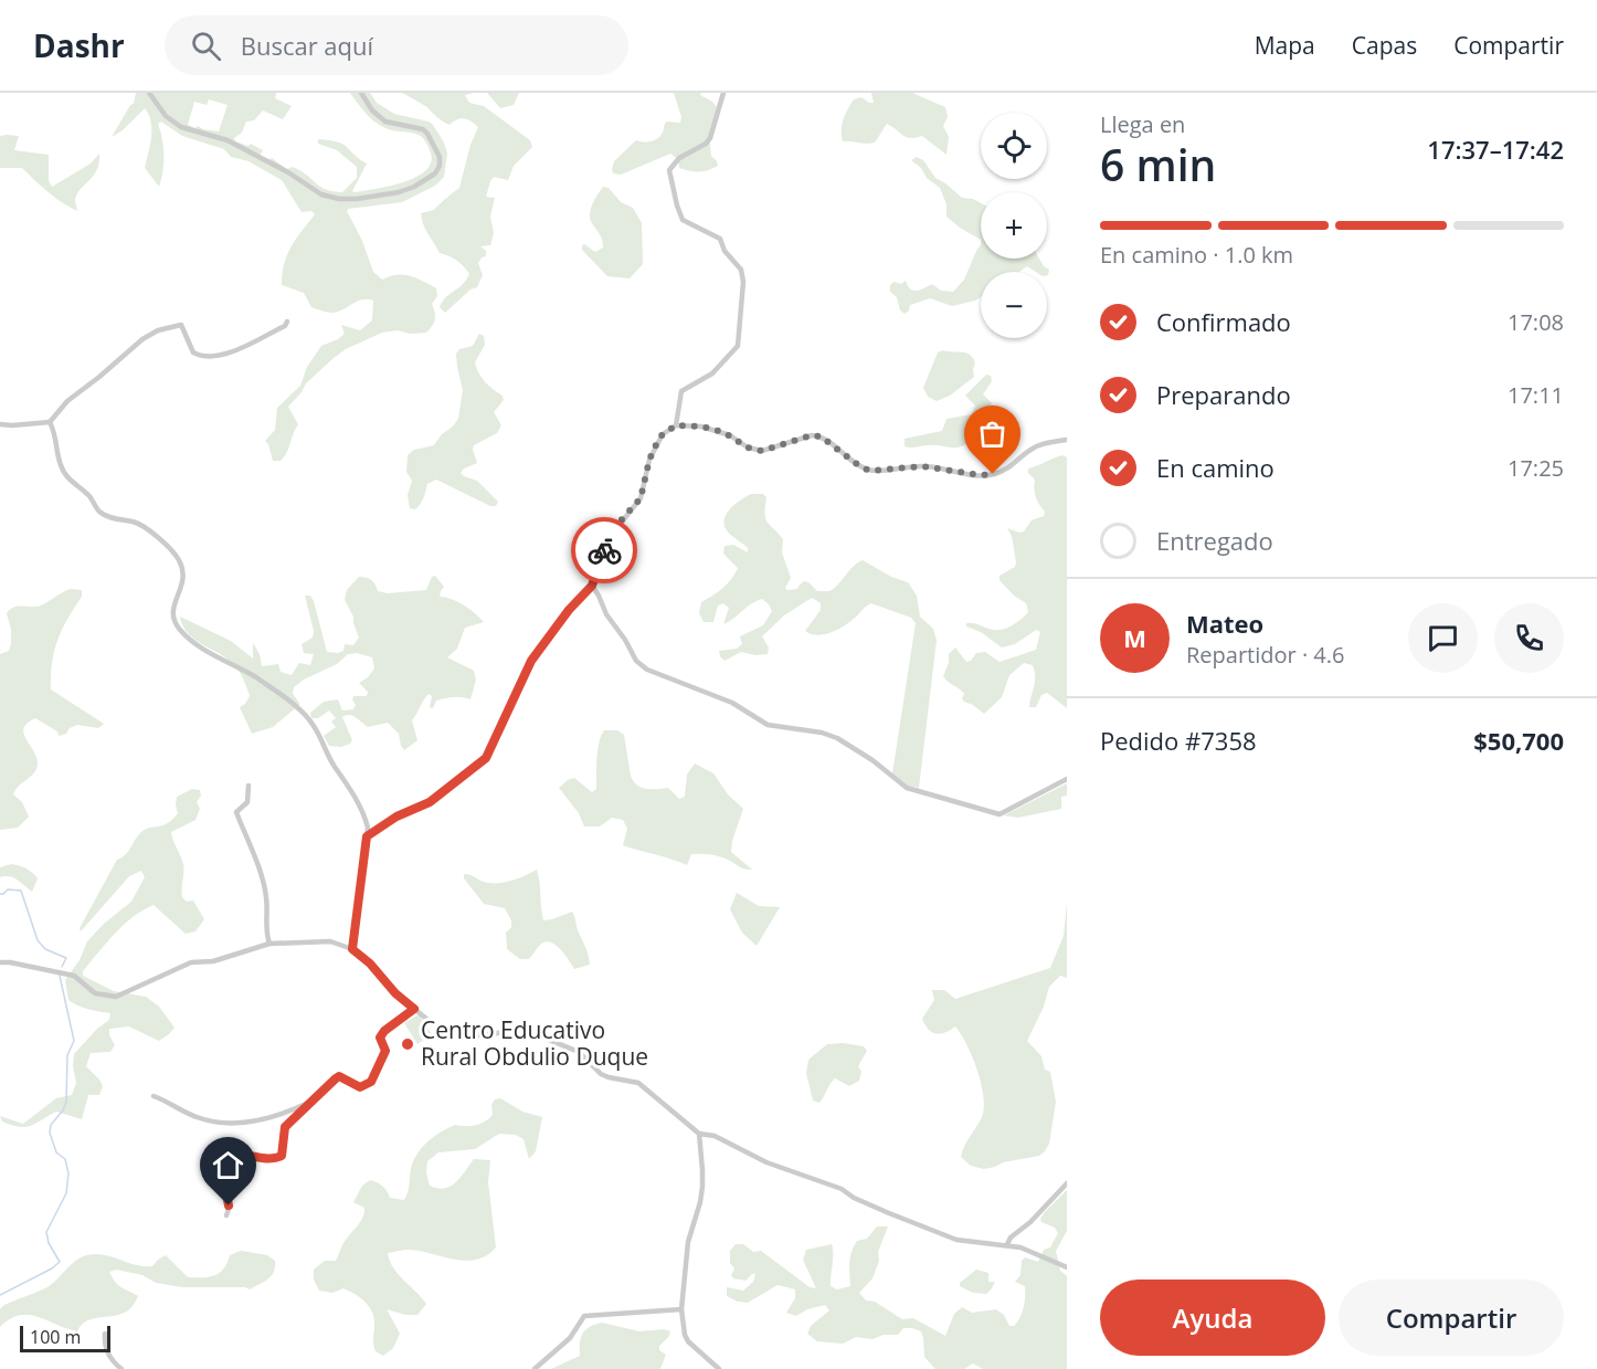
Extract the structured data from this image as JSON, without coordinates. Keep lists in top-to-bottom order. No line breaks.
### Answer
{"places":["Centro Educativo Rural Obdulio Duque"],"scale_bar":"100 m","page":{"header":"Dashr","search":"Buscar aquí","nav":["Mapa","Capas","Compartir"],"heading":["6 min","Llega en","17:37–17:42"],"panel":["Mateo","Repartidor · 4.6","Pedido #7358","$50,700"],"map_buttons":["+","−"],"bar":"En camino · 1.0 km","list":[["Confirmado","17:08"],["Preparando","17:11"],["En camino","17:25"],"Entregado"],"round":"M","buttons":["Ayuda","Compartir"],"scale":"100 m"}}
